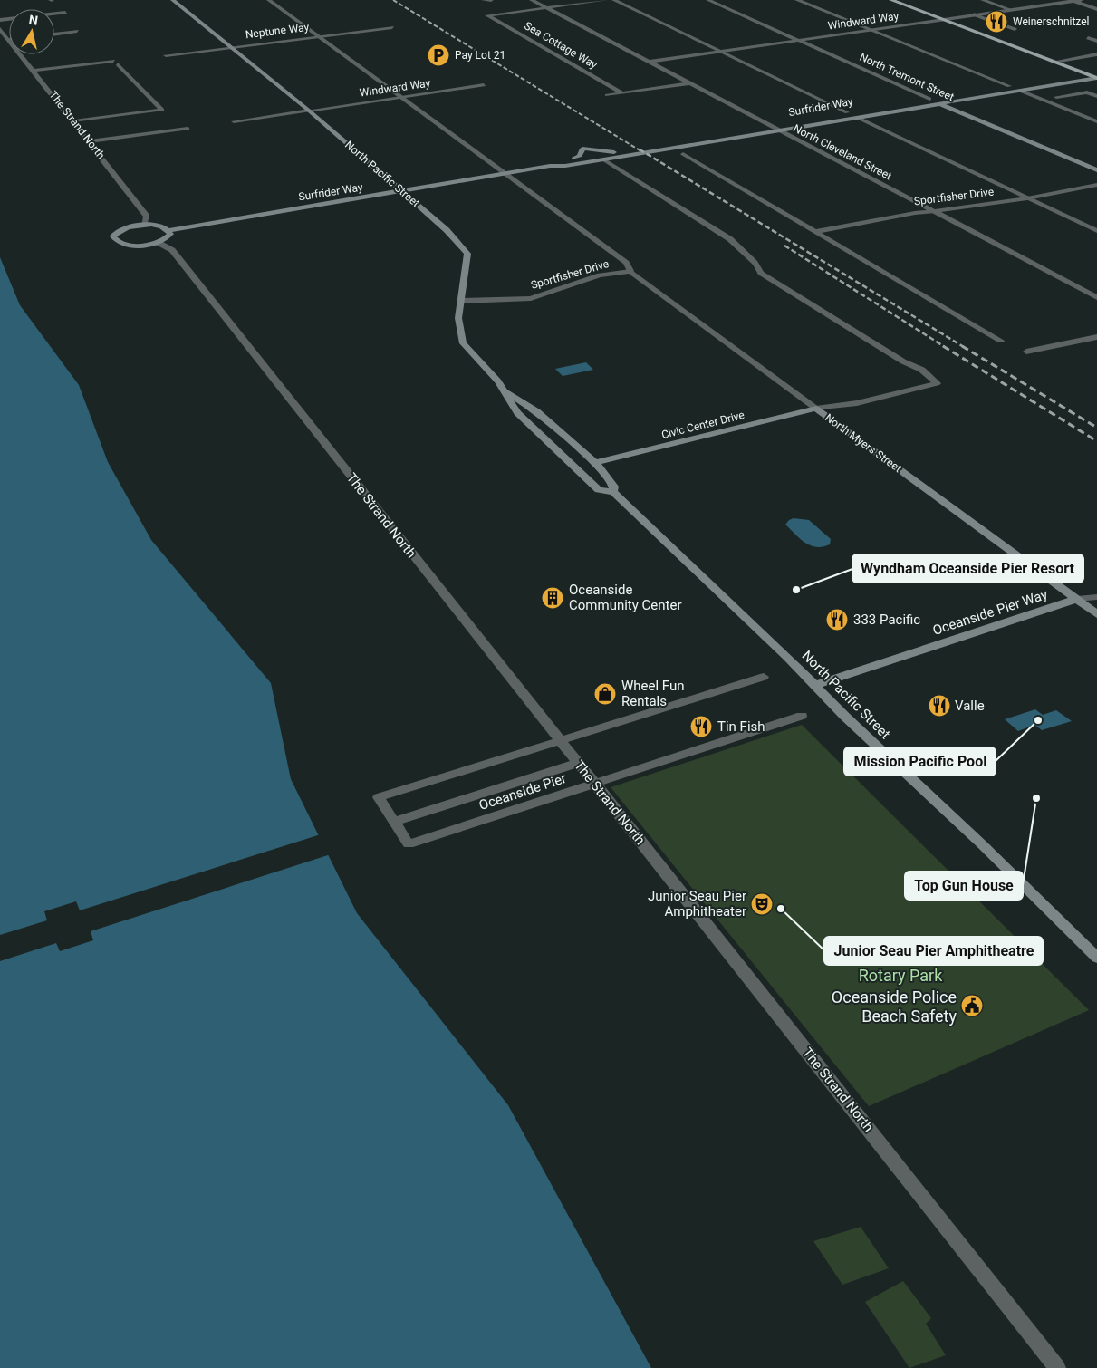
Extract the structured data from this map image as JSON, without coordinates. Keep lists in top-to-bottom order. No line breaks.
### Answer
{"streets":{"main road":["North Tremont Street","Surfrider Way","North Pacific Street","Civic Center Drive","North Myers Street","Oceanside Pier Way"],"street":["Windward Way","Neptune Way","Sea Cottage Way","The Strand North","North Cleveland Street","Sportfisher Drive","Oceanside Pier"]},"crossings":[["Windward Way","North Tremont Street"],["Windward Way","North Cleveland Street"],["Windward Way","North Pacific Street"],["Windward Way","North Myers Street"],["Neptune Way","North Pacific Street"],["Neptune Way","North Myers Street"],["Sea Cottage Way","North Cleveland Street"],["North Tremont Street","Surfrider Way"],["Surfrider Way","North Cleveland Street"],["Surfrider Way","North Pacific Street"],["Surfrider Way","North Myers Street"],["The Strand North","Oceanside Pier"],["North Cleveland Street","Sportfisher Drive"],["North Pacific Street","Sportfisher Drive"],["North Pacific Street","Civic Center Drive"],["North Pacific Street","Oceanside Pier Way"],["Sportfisher Drive","North Myers Street"],["Civic Center Drive","North Myers Street"],["North Myers Street","Oceanside Pier Way"]],"parks":["Rotary Park"],"places":{"restaurant":["Weinerschnitzel","333 Pacific","Valle","Tin Fish"],"parking":["Pay Lot 21"],"other":["Wyndham Oceanside Pier Resort","Mission Pacific Pool","Top Gun House","Junior Seau Pier Amphitheatre"],"building":["Oceanside Community Center"],"shop":["Wheel Fun Rentals"],"theatre":["Junior Seau Pier Amphitheater"],"public building":["Oceanside Police Beach Safety"]},"north":"top"}
